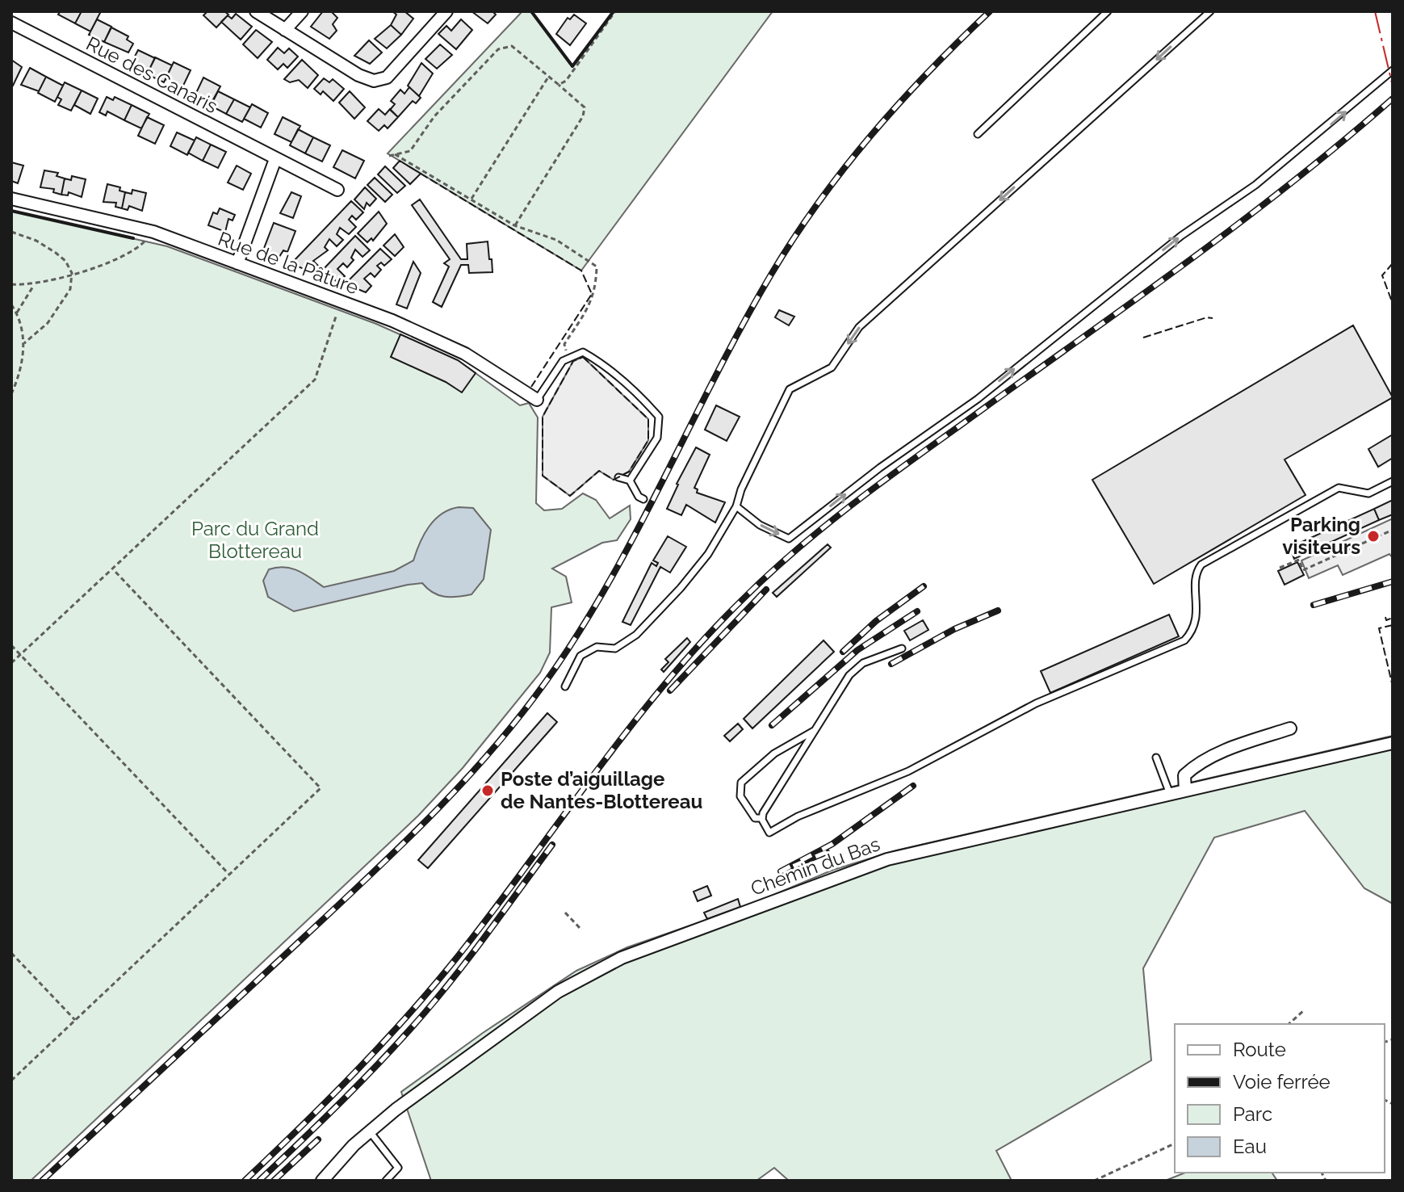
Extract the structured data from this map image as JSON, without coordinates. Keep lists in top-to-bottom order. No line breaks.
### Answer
{"streets":{"street":["Rue des Canaris","Rue de la Pâture","Chemin du Bas"]},"parks":["Parc du Grand Blottereau"],"places":["Parking visiteurs","Poste d’aiguillage de Nantes-Blottereau"],"legend":["Route","Voie ferrée","Parc","Eau"]}
